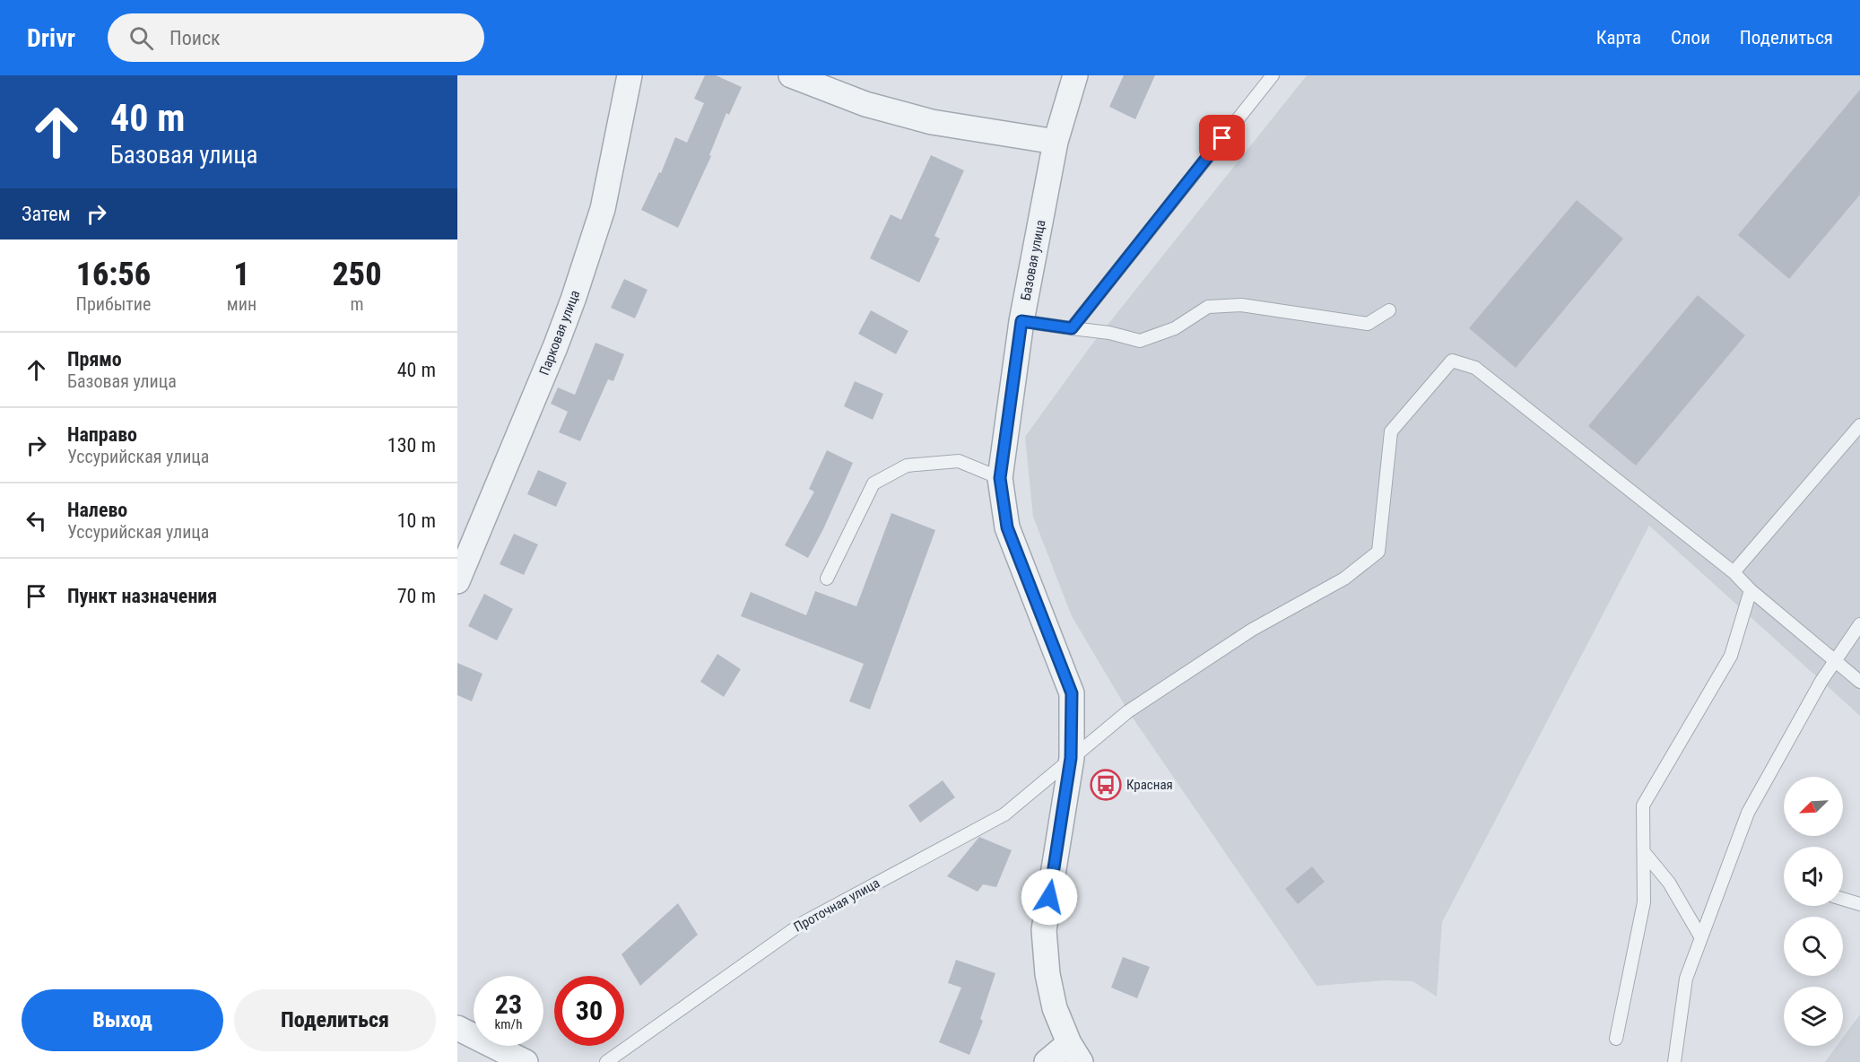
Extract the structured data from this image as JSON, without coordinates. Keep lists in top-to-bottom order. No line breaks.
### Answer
{"streets":{"street":["Базовая улица","Парковая улица"],"lane":["Проточная улица"]},"crossings":[["Базовая улица","Проточная улица"]],"places":{"bus stop":["Красная"]},"north":"bottom left","page":{"header":"Drivr","search":"Поиск","nav":["Карта","Слои","Поделиться"],"turn":["40 m","Базовая улица"],"then":"Затем","eta":["16:56","Прибытие","1","мин","250","m"],"list":[{"name":"Прямо","note":"Базовая улица","value":"40 m"},{"name":"Направо","note":"Уссурийская улица","value":"130 m"},{"name":"Налево","note":"Уссурийская улица","value":"10 m"},{"name":"Пункт назначения","value":"70 m"}],"speed":"23 km/h","limit":"30","buttons":["Выход","Поделиться"]}}
